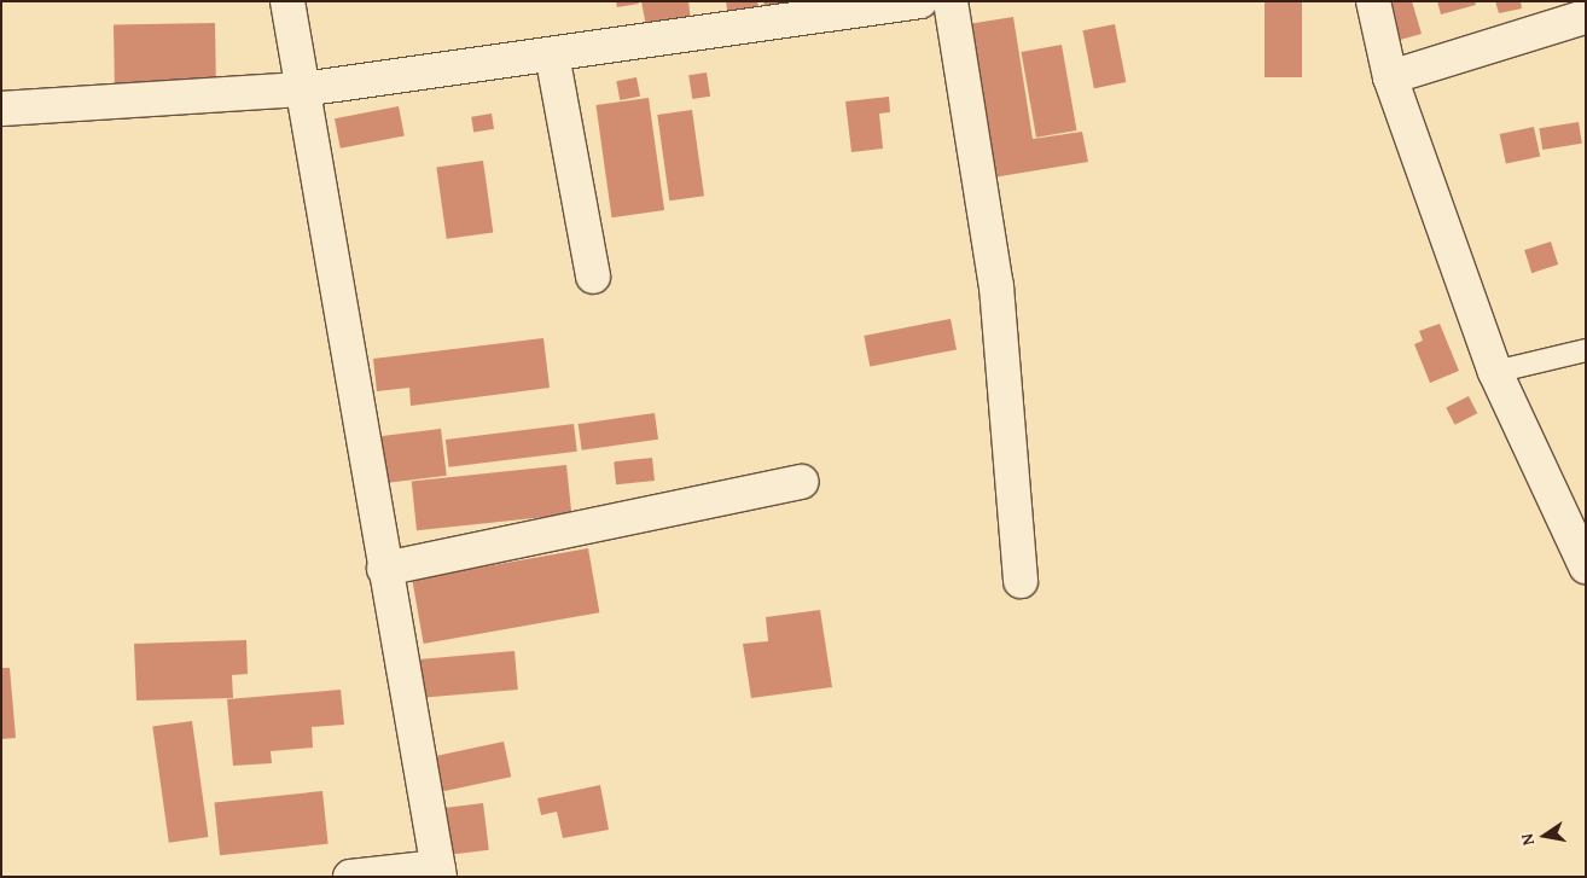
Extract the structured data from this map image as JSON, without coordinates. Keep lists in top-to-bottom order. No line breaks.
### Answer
{"north":"left"}
